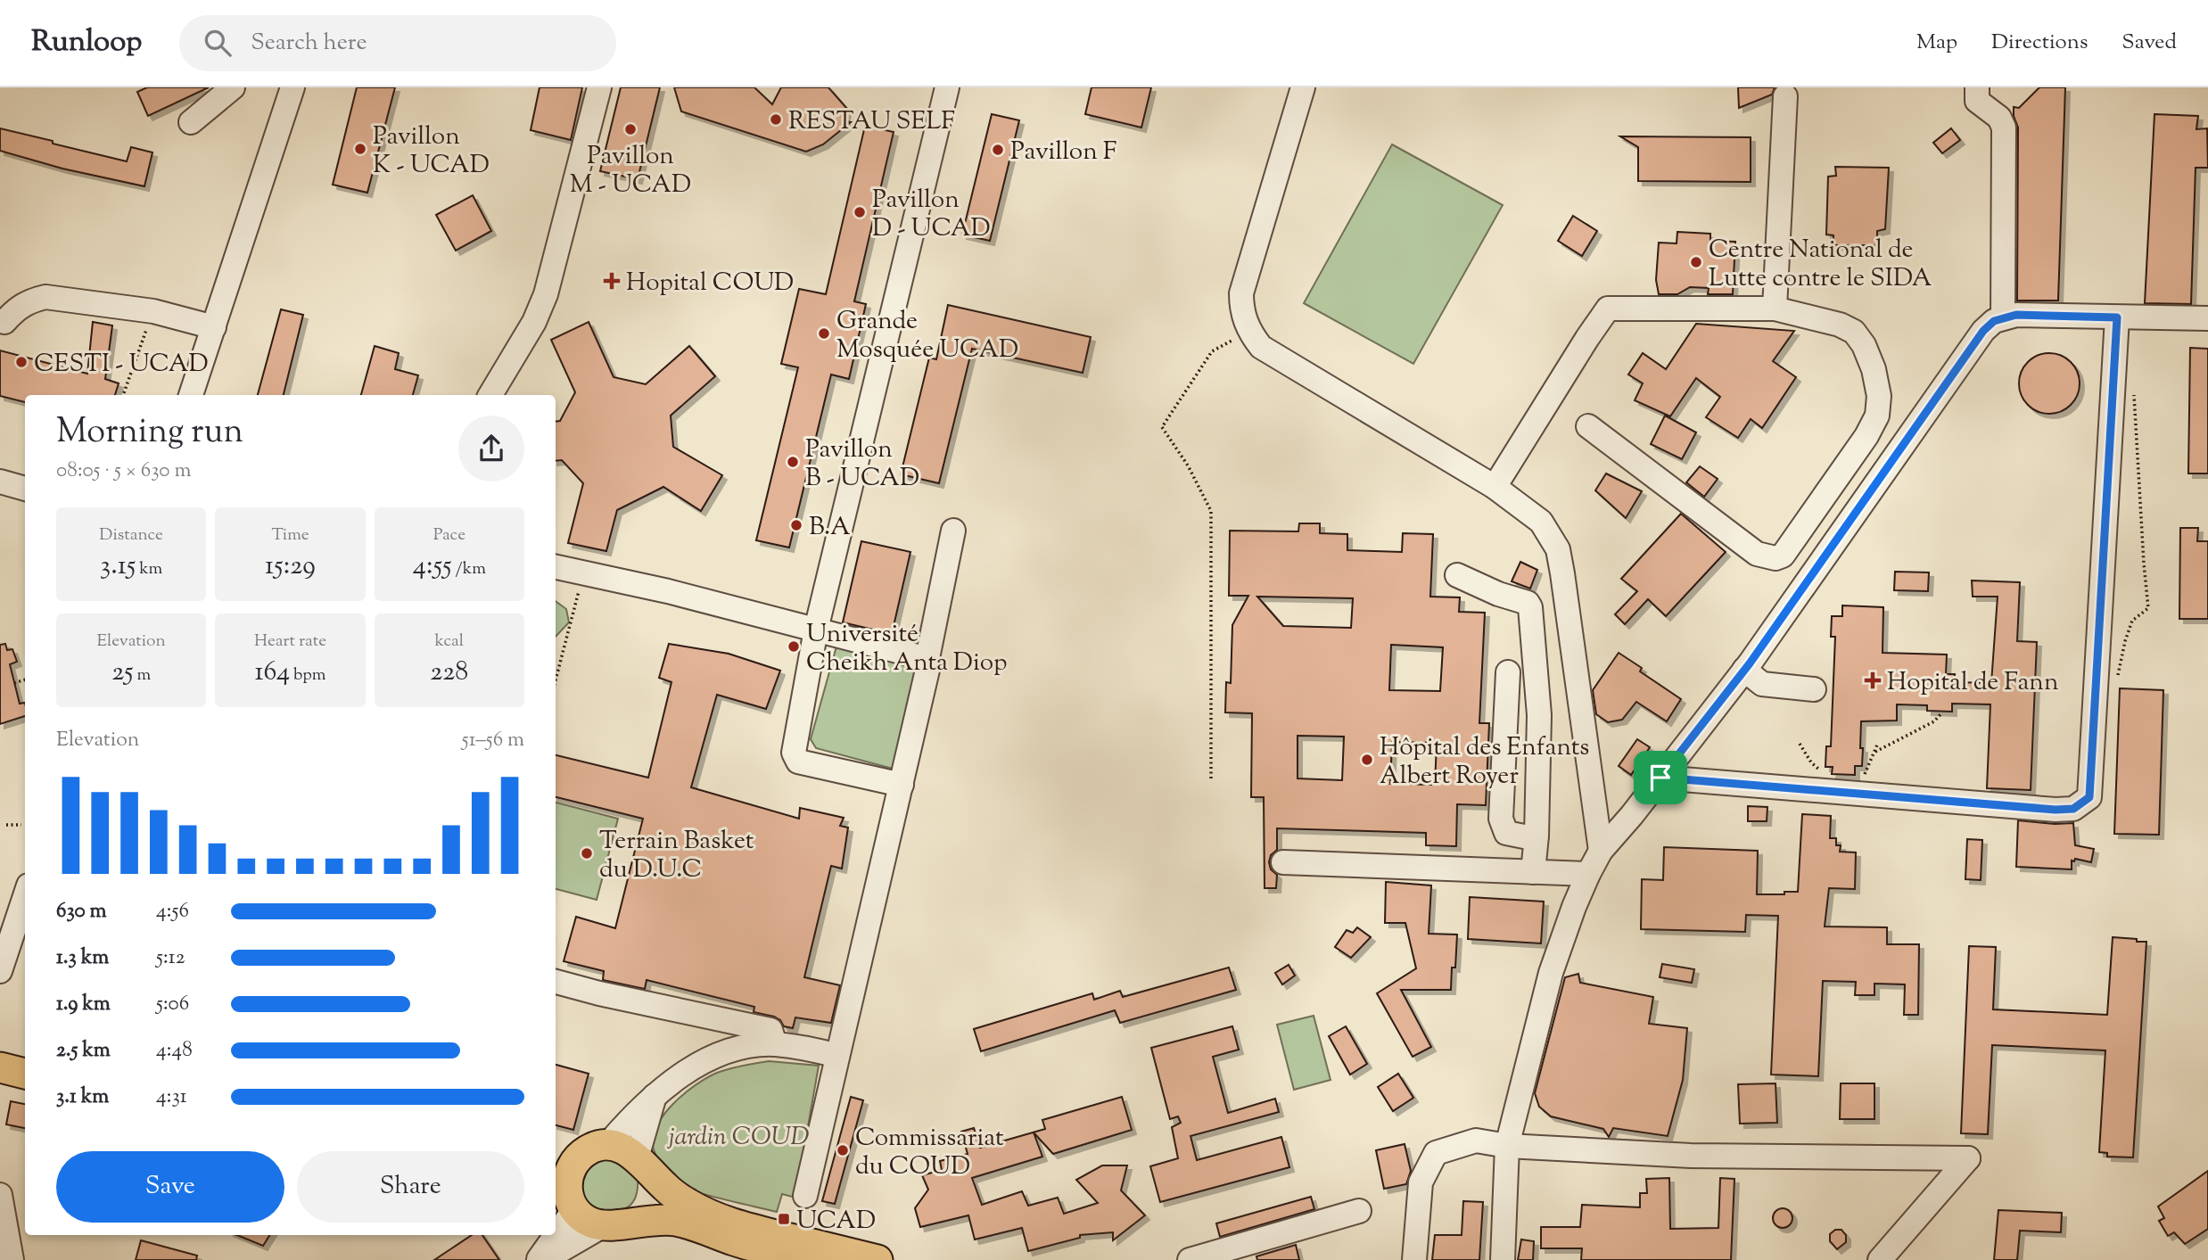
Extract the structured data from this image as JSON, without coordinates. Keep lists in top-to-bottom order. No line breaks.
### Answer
{"parks":["jardin COUD"],"places":{"other":["RESTAU SELF","Pavillon M - UCAD","Pavillon K - UCAD","Pavillon F","Pavillon D - UCAD","Centre National de Lutte contre le SIDA","Grande Mosquée UCAD","CESTI - UCAD","Pavillon B - UCAD","B.A","Université Cheikh Anta Diop","Hôpital des Enfants Albert Royer","Terrain Basket du D.U.C","Commissariat du COUD"],"health":["Hopital COUD","Hopital de Fann"],"transit":["UCAD"]},"page":{"header":"Runloop","search":"Search here","nav":["Map","Directions","Saved"],"heading":["Morning run","08:05 · 5 × 630 m"],"stats":[["Distance","3.15 km"],["Time","15:29"],["Pace","4:55 /km"],["Elevation","25 m"],["Heart rate","164 bpm"],["kcal","228"]],"chart":["Elevation","51–56 m"],"list":[{"name":"630 m","note":"4:56"},{"name":"1.3 km","note":"5:12"},{"name":"1.9 km","note":"5:06"},{"name":"2.5 km","note":"4:48"},{"name":"3.1 km","note":"4:31"}],"buttons":["Save","Share"]}}
